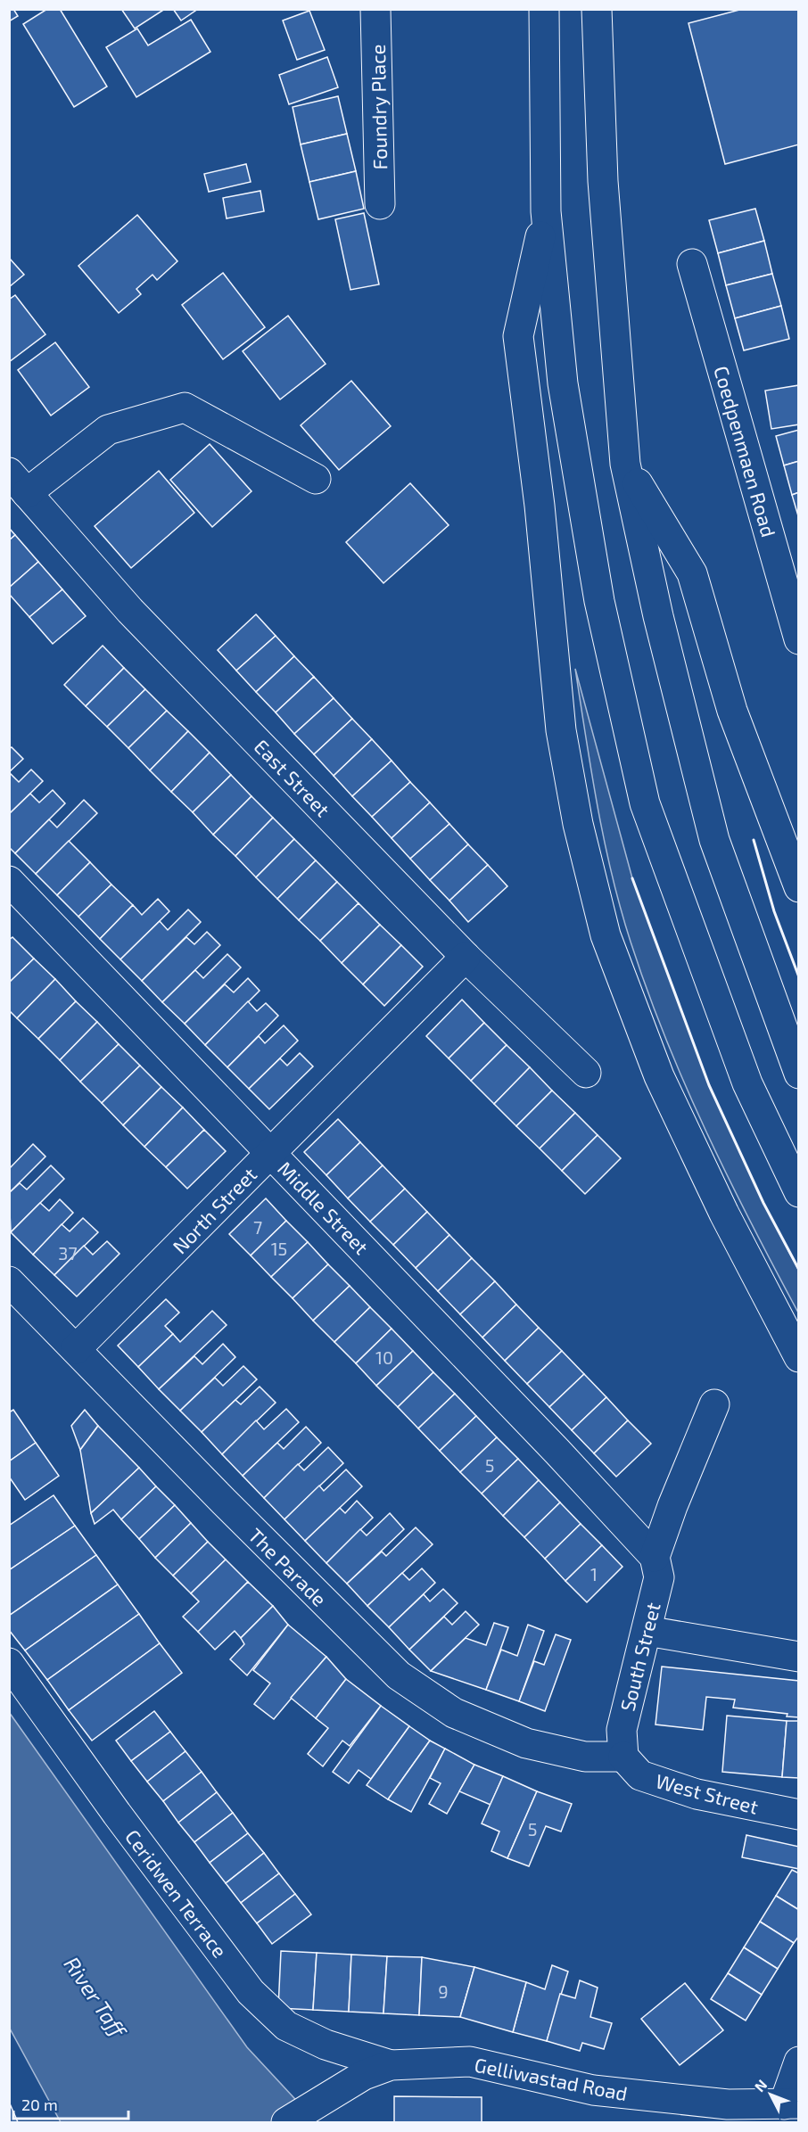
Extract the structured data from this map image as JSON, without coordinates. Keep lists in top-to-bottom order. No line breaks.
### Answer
{"streets":{"main road":["Foundry Place","Coedpenmaen Road","East Street","Middle Street","North Street","The Parade","South Street","West Street","Ceridwen Terrace","Gelliwastad Road"]},"crossings":[["East Street","North Street"],["Middle Street","North Street"],["Middle Street","South Street"],["North Street","The Parade"],["The Parade","South Street"],["The Parade","West Street"],["South Street","West Street"],["Ceridwen Terrace","Gelliwastad Road"]],"water":["River Taff"],"house_numbers":["7","15","37","10","5","1","5","9"],"scale_bar":"20 m","north":"top left"}
